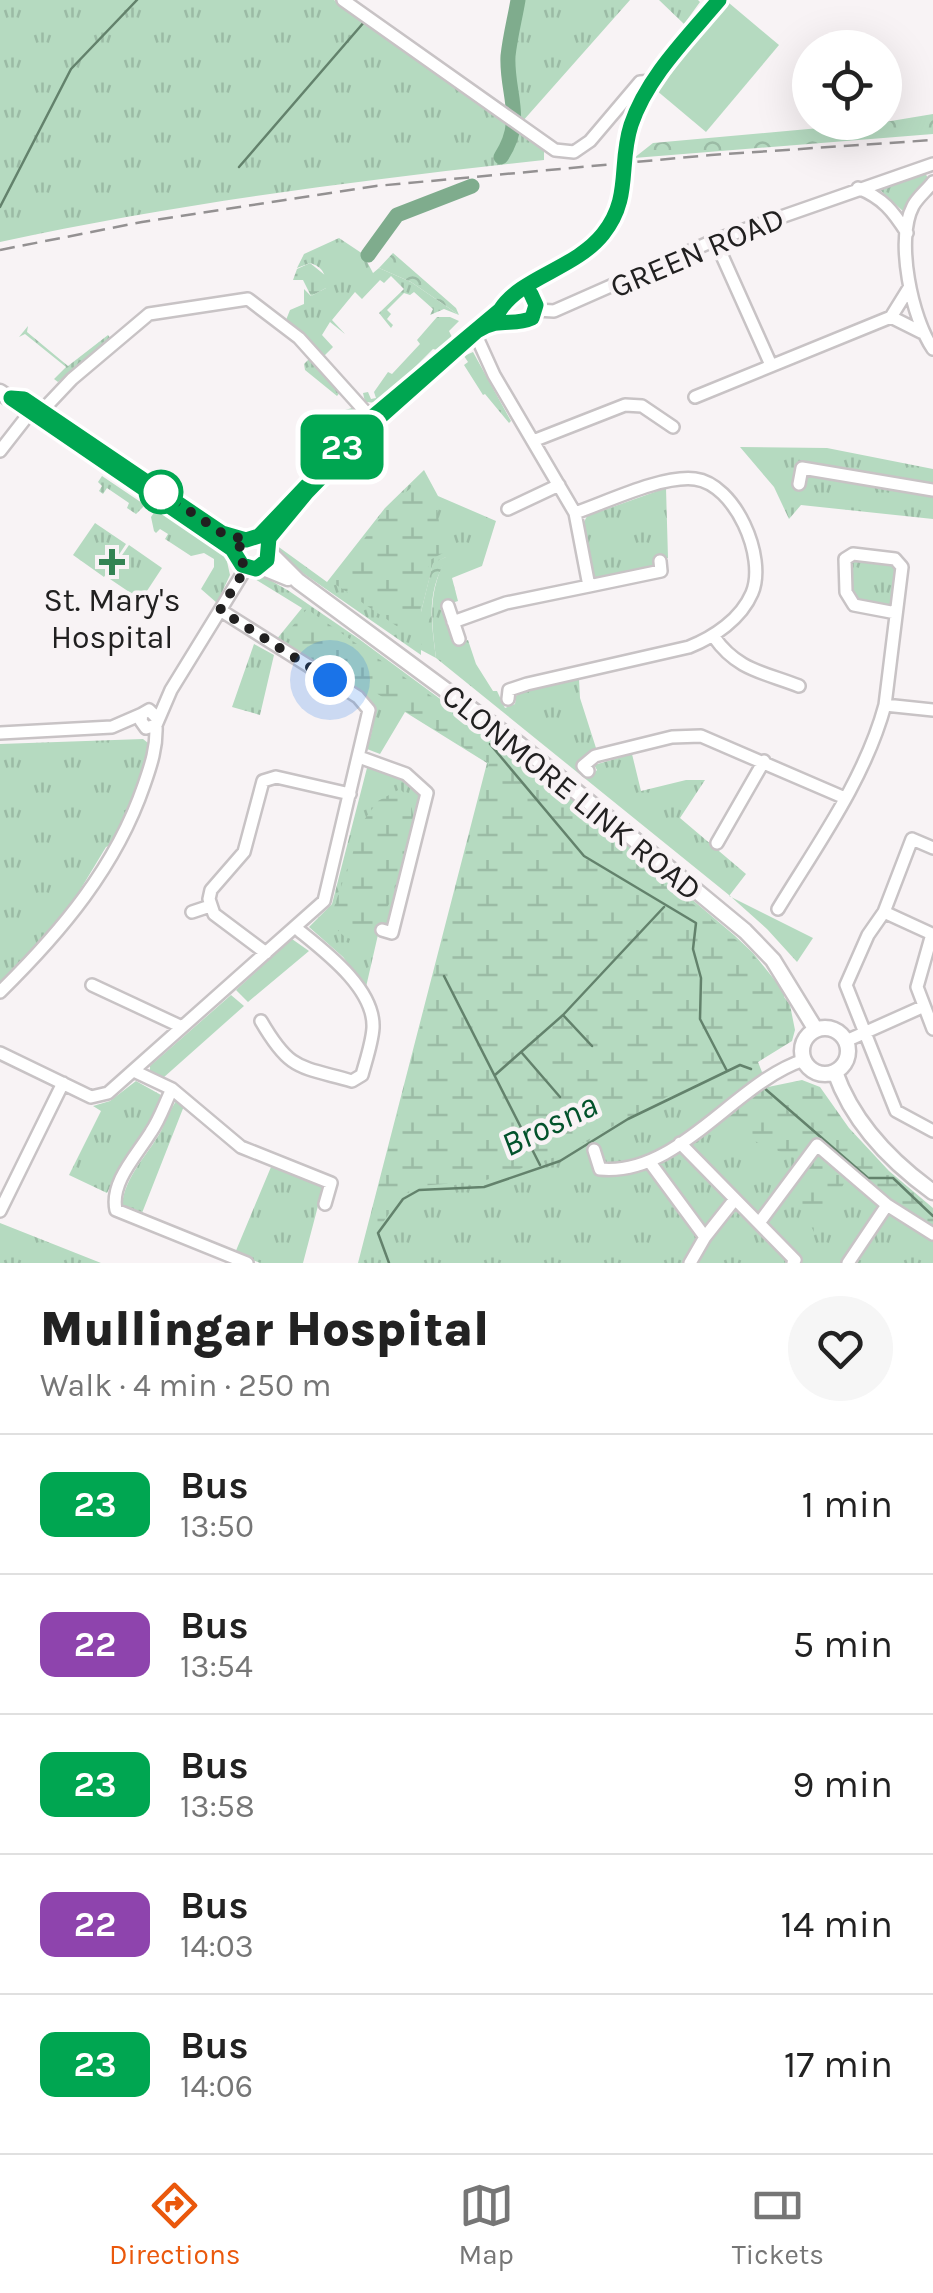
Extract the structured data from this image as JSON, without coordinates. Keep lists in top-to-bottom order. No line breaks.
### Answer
{"streets":{"main road":["CLONMORE LINK ROAD"],"street":["GREEN ROAD"]},"water":["Brosna"],"places":{"health":["St. Mary's Hospital"]},"lines":["bus line 23"],"page":{"on_map":"23","heading":["Mullingar Hospital","Walk · 4 min · 250 m"],"list":[{"mark":"23","name":"Bus","note":"13:50","value":"1 min"},{"mark":"22","name":"Bus","note":"13:54","value":"5 min"},{"mark":"23","name":"Bus","note":"13:58","value":"9 min"},{"mark":"22","name":"Bus","note":"14:03","value":"14 min"},{"mark":"23","name":"Bus","note":"14:06","value":"17 min"}],"tabs":["Directions","Map","Tickets"]}}
